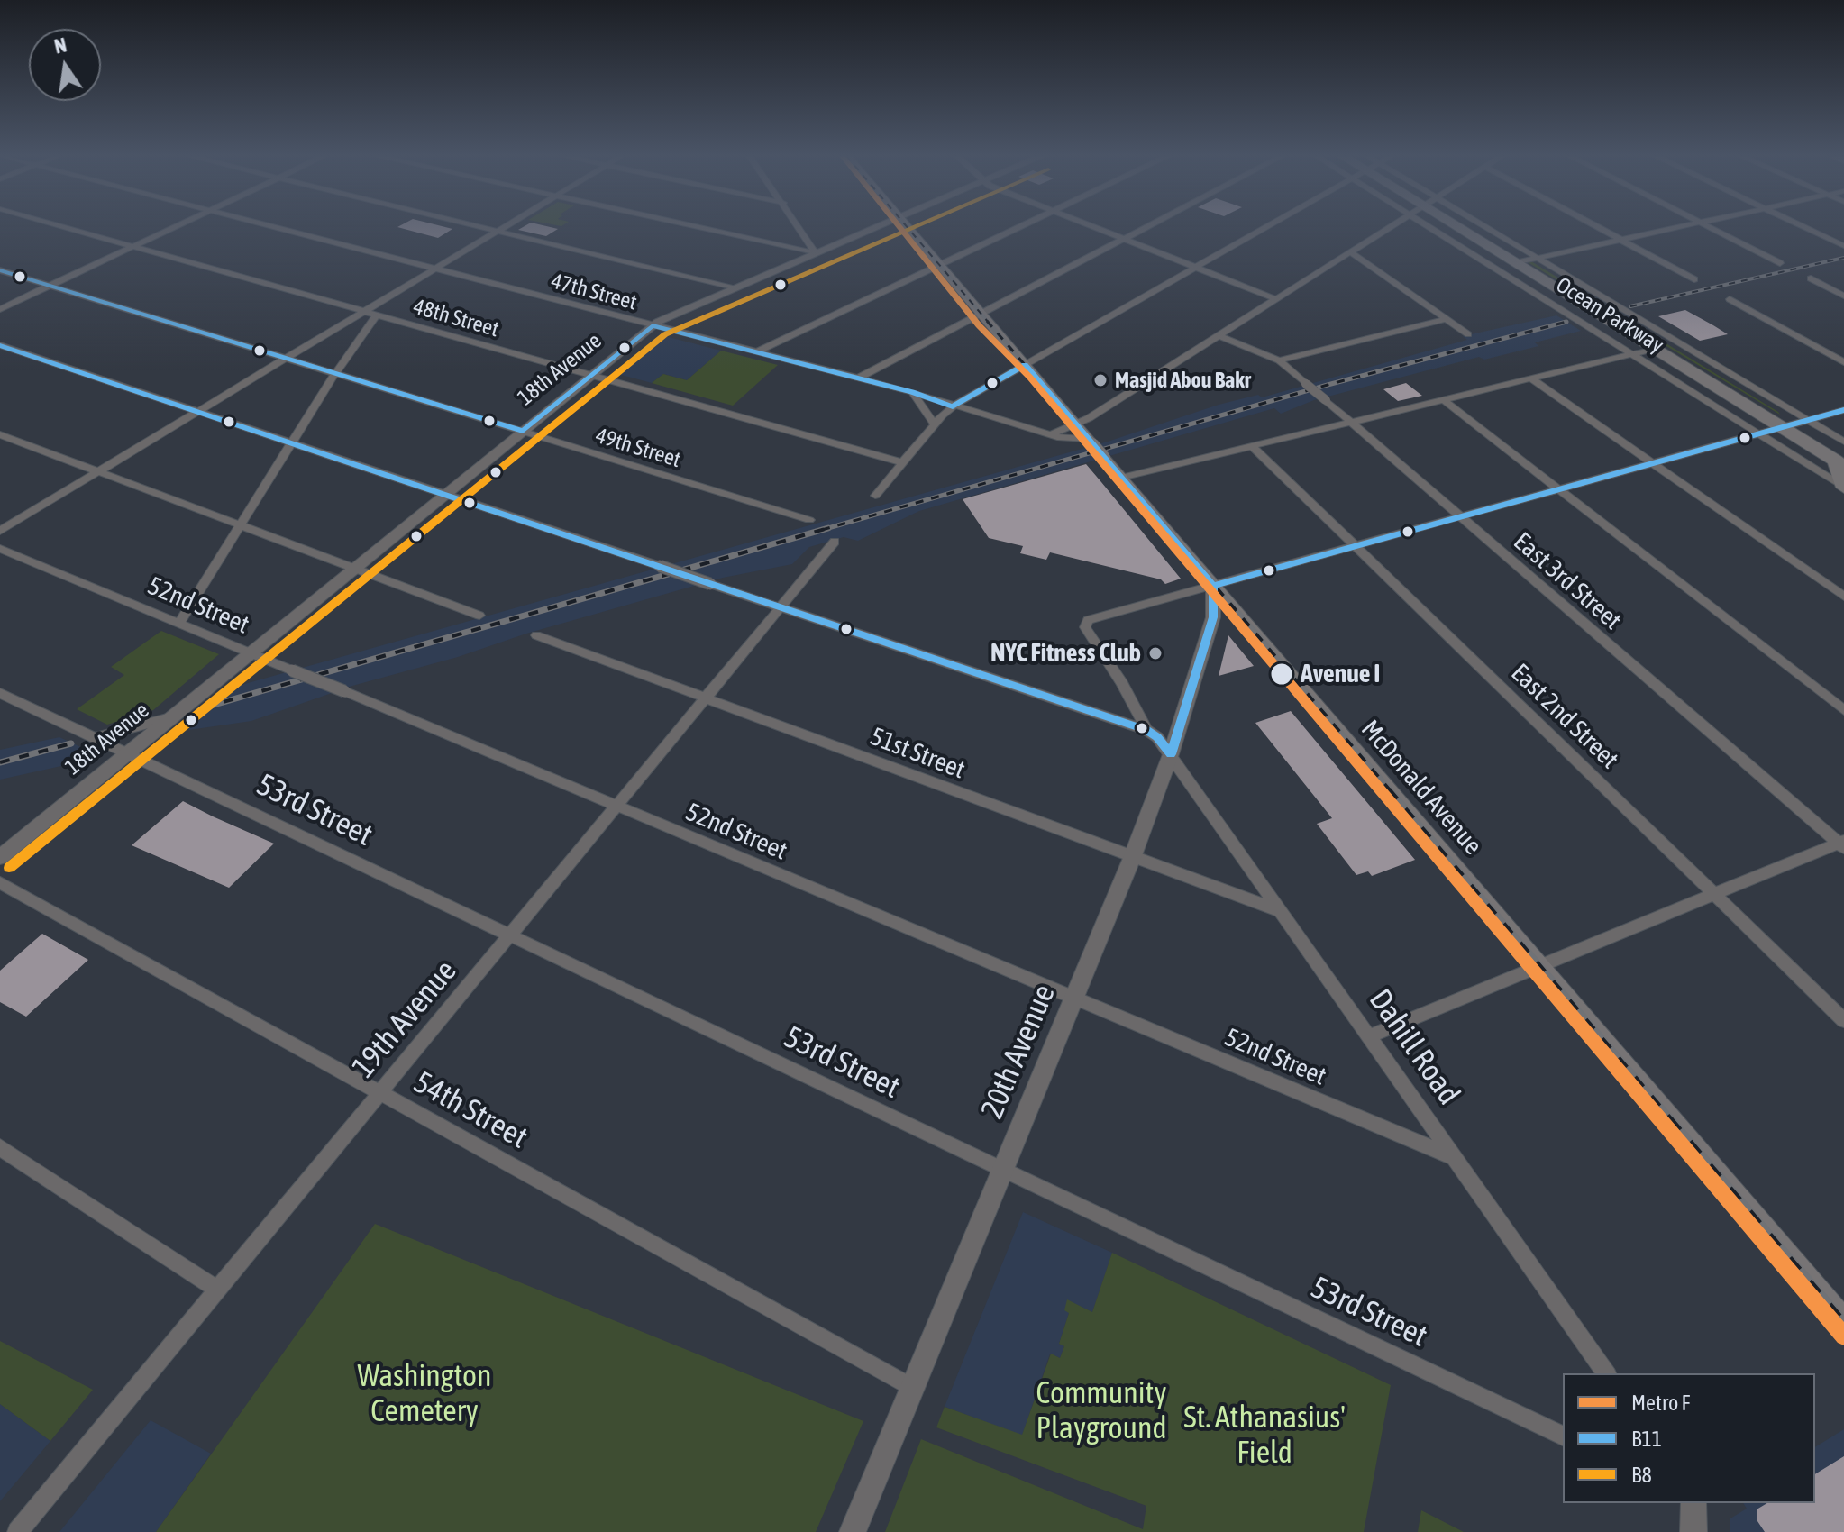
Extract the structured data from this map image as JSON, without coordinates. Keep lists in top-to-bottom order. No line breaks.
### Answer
{"streets":{"main road":["Ocean Parkway","McDonald Avenue"],"street":["47th Street","48th Street","18th Avenue","49th Street","East 3rd Street","52nd Street","East 2nd Street","51st Street","53rd Street","19th Avenue","Dahill Road","20th Avenue","54th Street"]},"crossings":[["47th Street","18th Avenue"],["47th Street","McDonald Avenue"],["48th Street","18th Avenue"],["18th Avenue","49th Street"],["18th Avenue","52nd Street"],["18th Avenue","53rd Street"],["52nd Street","19th Avenue"],["52nd Street","Dahill Road"],["52nd Street","20th Avenue"],["51st Street","19th Avenue"],["51st Street","Dahill Road"],["51st Street","20th Avenue"],["McDonald Avenue","20th Avenue"],["53rd Street","19th Avenue"],["53rd Street","20th Avenue"],["19th Avenue","54th Street"],["Dahill Road","20th Avenue"],["20th Avenue","54th Street"]],"parks":["Washington Cemetery","Community Playground","St. Athanasius' Field"],"places":["Masjid Abou Bakr","NYC Fitness Club","Avenue I"],"lines":["metro line F","transit line B8","transit line B11"],"legend":["Metro F","B11","B8"],"north":"top"}
